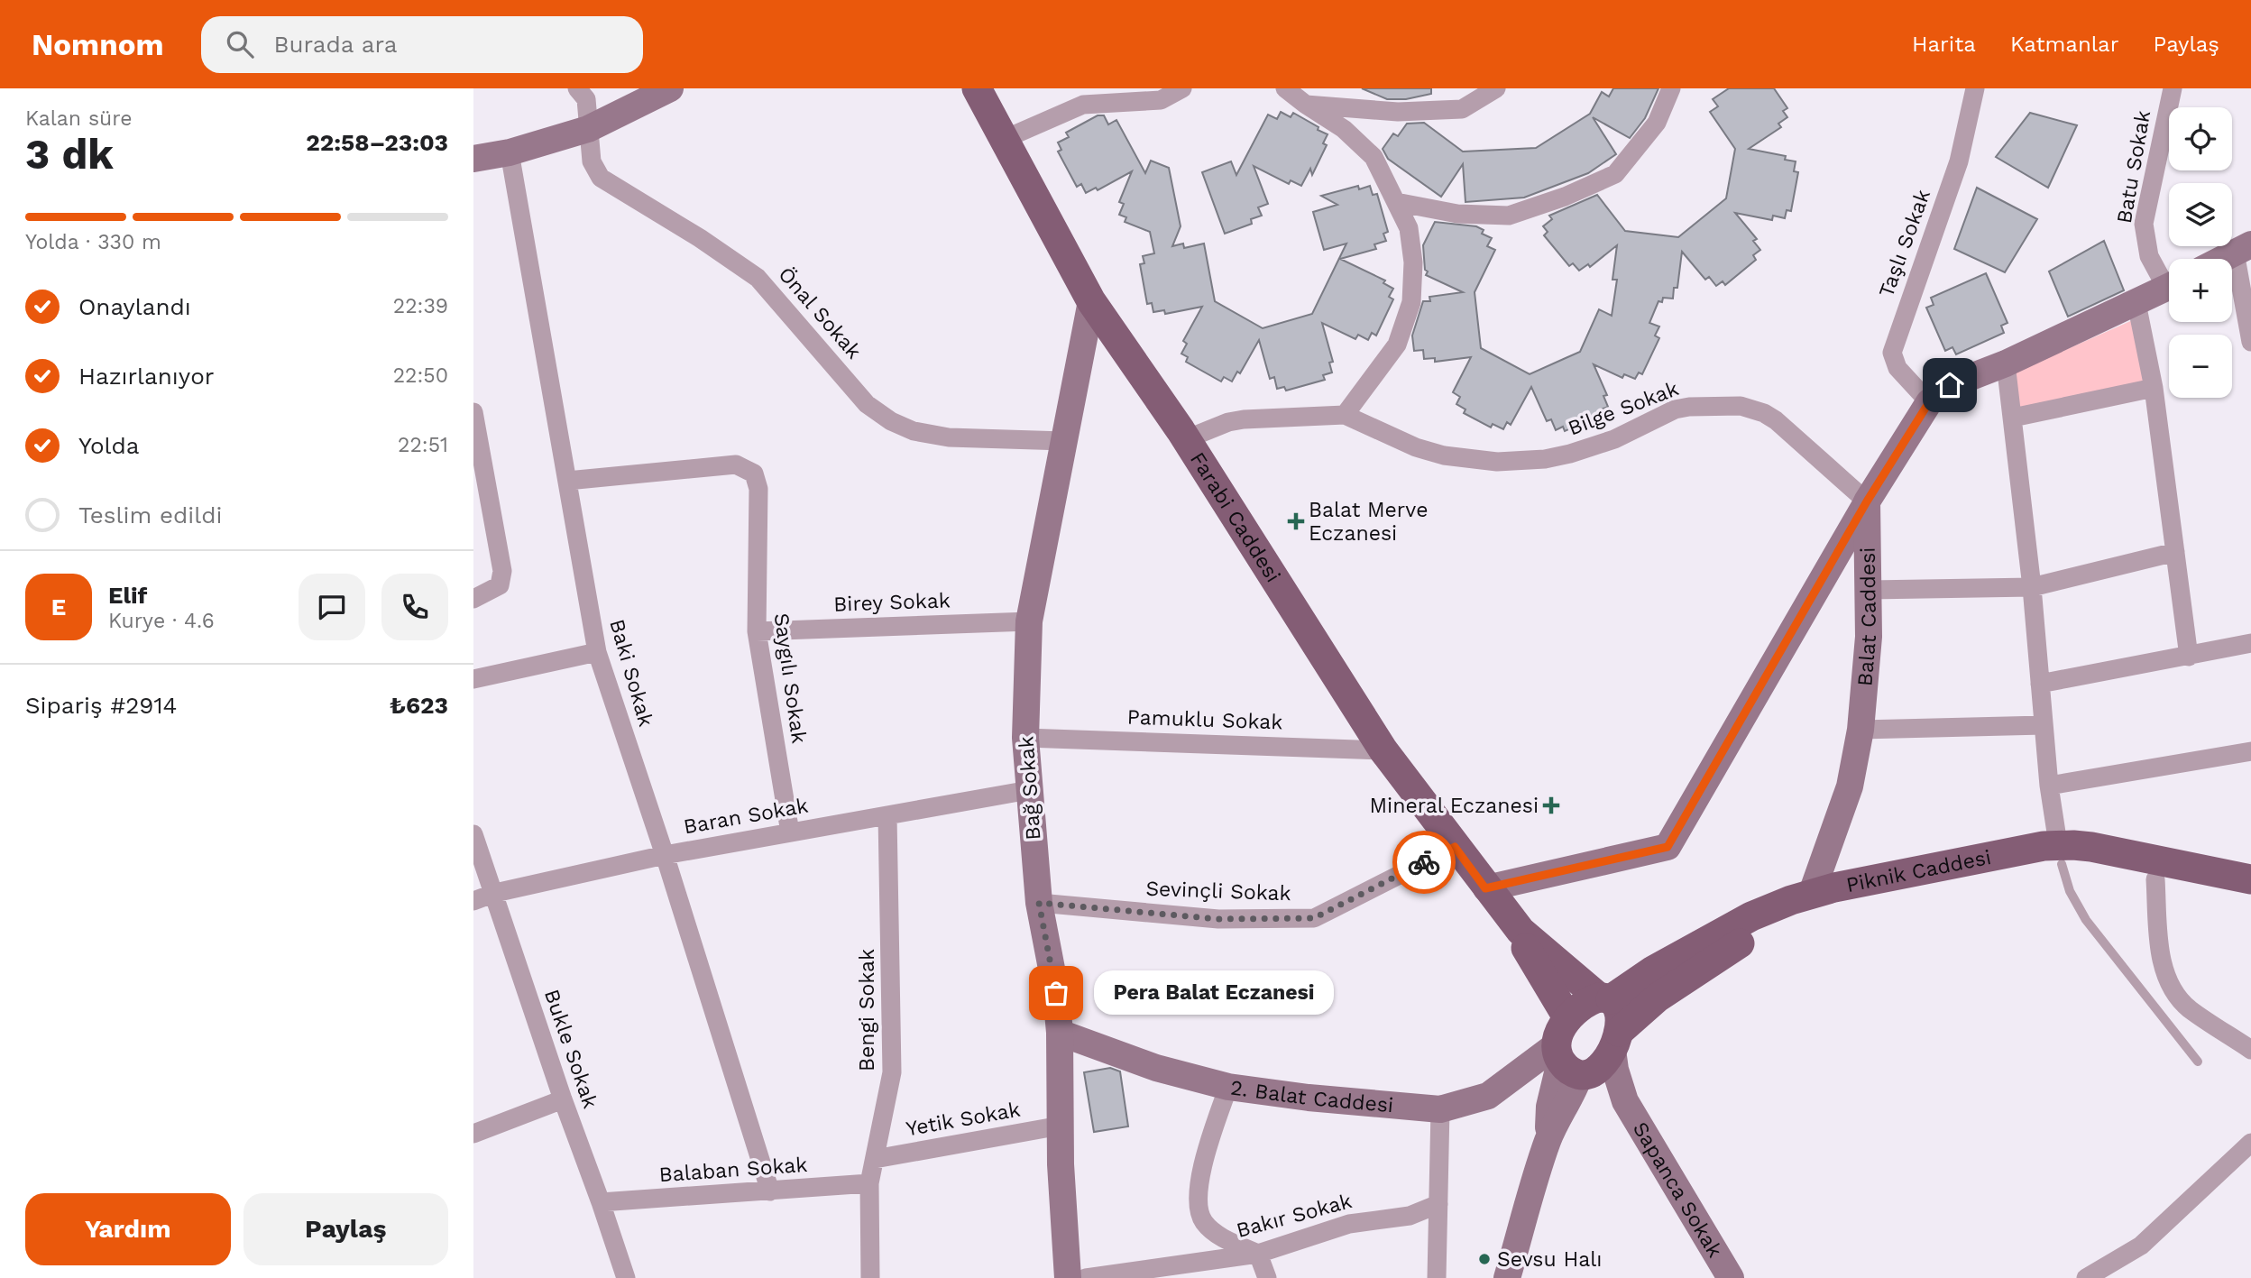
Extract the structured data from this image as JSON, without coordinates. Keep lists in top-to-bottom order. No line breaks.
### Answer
{"streets":{"main road":["Farabi Caddesi","Piknik Caddesi"],"street":["Batu Sokak","Taşlı Sokak","Önal Sokak","Bilge Sokak","Birey Sokak","Balat Caddesi","Baki Sokak","Saygılı Sokak","Pamuklu Sokak","Bağ Sokak","Baran Sokak","Sevinçli Sokak","Bengi Sokak","Bukle Sokak","2. Balat Caddesi","Yetik Sokak","Balaban Sokak","Sapanca Sokak","Bakır Sokak"]},"crossings":[["Önal Sokak","Bağ Sokak"],["Bilge Sokak","Farabi Caddesi"],["Bilge Sokak","Balat Caddesi"],["Farabi Caddesi","Pamuklu Sokak"],["Farabi Caddesi","Bağ Sokak"],["Farabi Caddesi","Sevinçli Sokak"],["Birey Sokak","Saygılı Sokak"],["Birey Sokak","Bağ Sokak"],["Balat Caddesi","Piknik Caddesi"],["Baki Sokak","Saygılı Sokak"],["Baki Sokak","Baran Sokak"],["Baki Sokak","Balaban Sokak"],["Saygılı Sokak","Baran Sokak"],["Pamuklu Sokak","Bağ Sokak"],["Bağ Sokak","Baran Sokak"],["Bağ Sokak","Sevinçli Sokak"],["Bağ Sokak","2. Balat Caddesi"],["Bağ Sokak","Yetik Sokak"],["Baran Sokak","Bengi Sokak"],["Baran Sokak","Bukle Sokak"],["Piknik Caddesi","2. Balat Caddesi"],["Piknik Caddesi","Sapanca Sokak"],["Bengi Sokak","Yetik Sokak"],["Bengi Sokak","Balaban Sokak"],["Bukle Sokak","Balaban Sokak"],["2. Balat Caddesi","Sapanca Sokak"]],"places":{"health":["Balat Merve Eczanesi","Mineral Eczanesi"],"other":["Pera Balat Eczanesi","Sevsu Halı"]},"page":{"header":"Nomnom","search":"Burada ara","nav":["Harita","Katmanlar","Paylaş"],"heading":["3 dk","Kalan süre","22:58–23:03"],"panel":["Elif","Kurye · 4.6","Sipariş #2914","₺623"],"map_buttons":["+","−"],"bar":"Yolda · 330 m","list":[["Onaylandı","22:39"],["Hazırlanıyor","22:50"],["Yolda","22:51"],"Teslim edildi"],"round":"E","bubble":"Pera Balat Eczanesi","buttons":["Yardım","Paylaş"]}}
